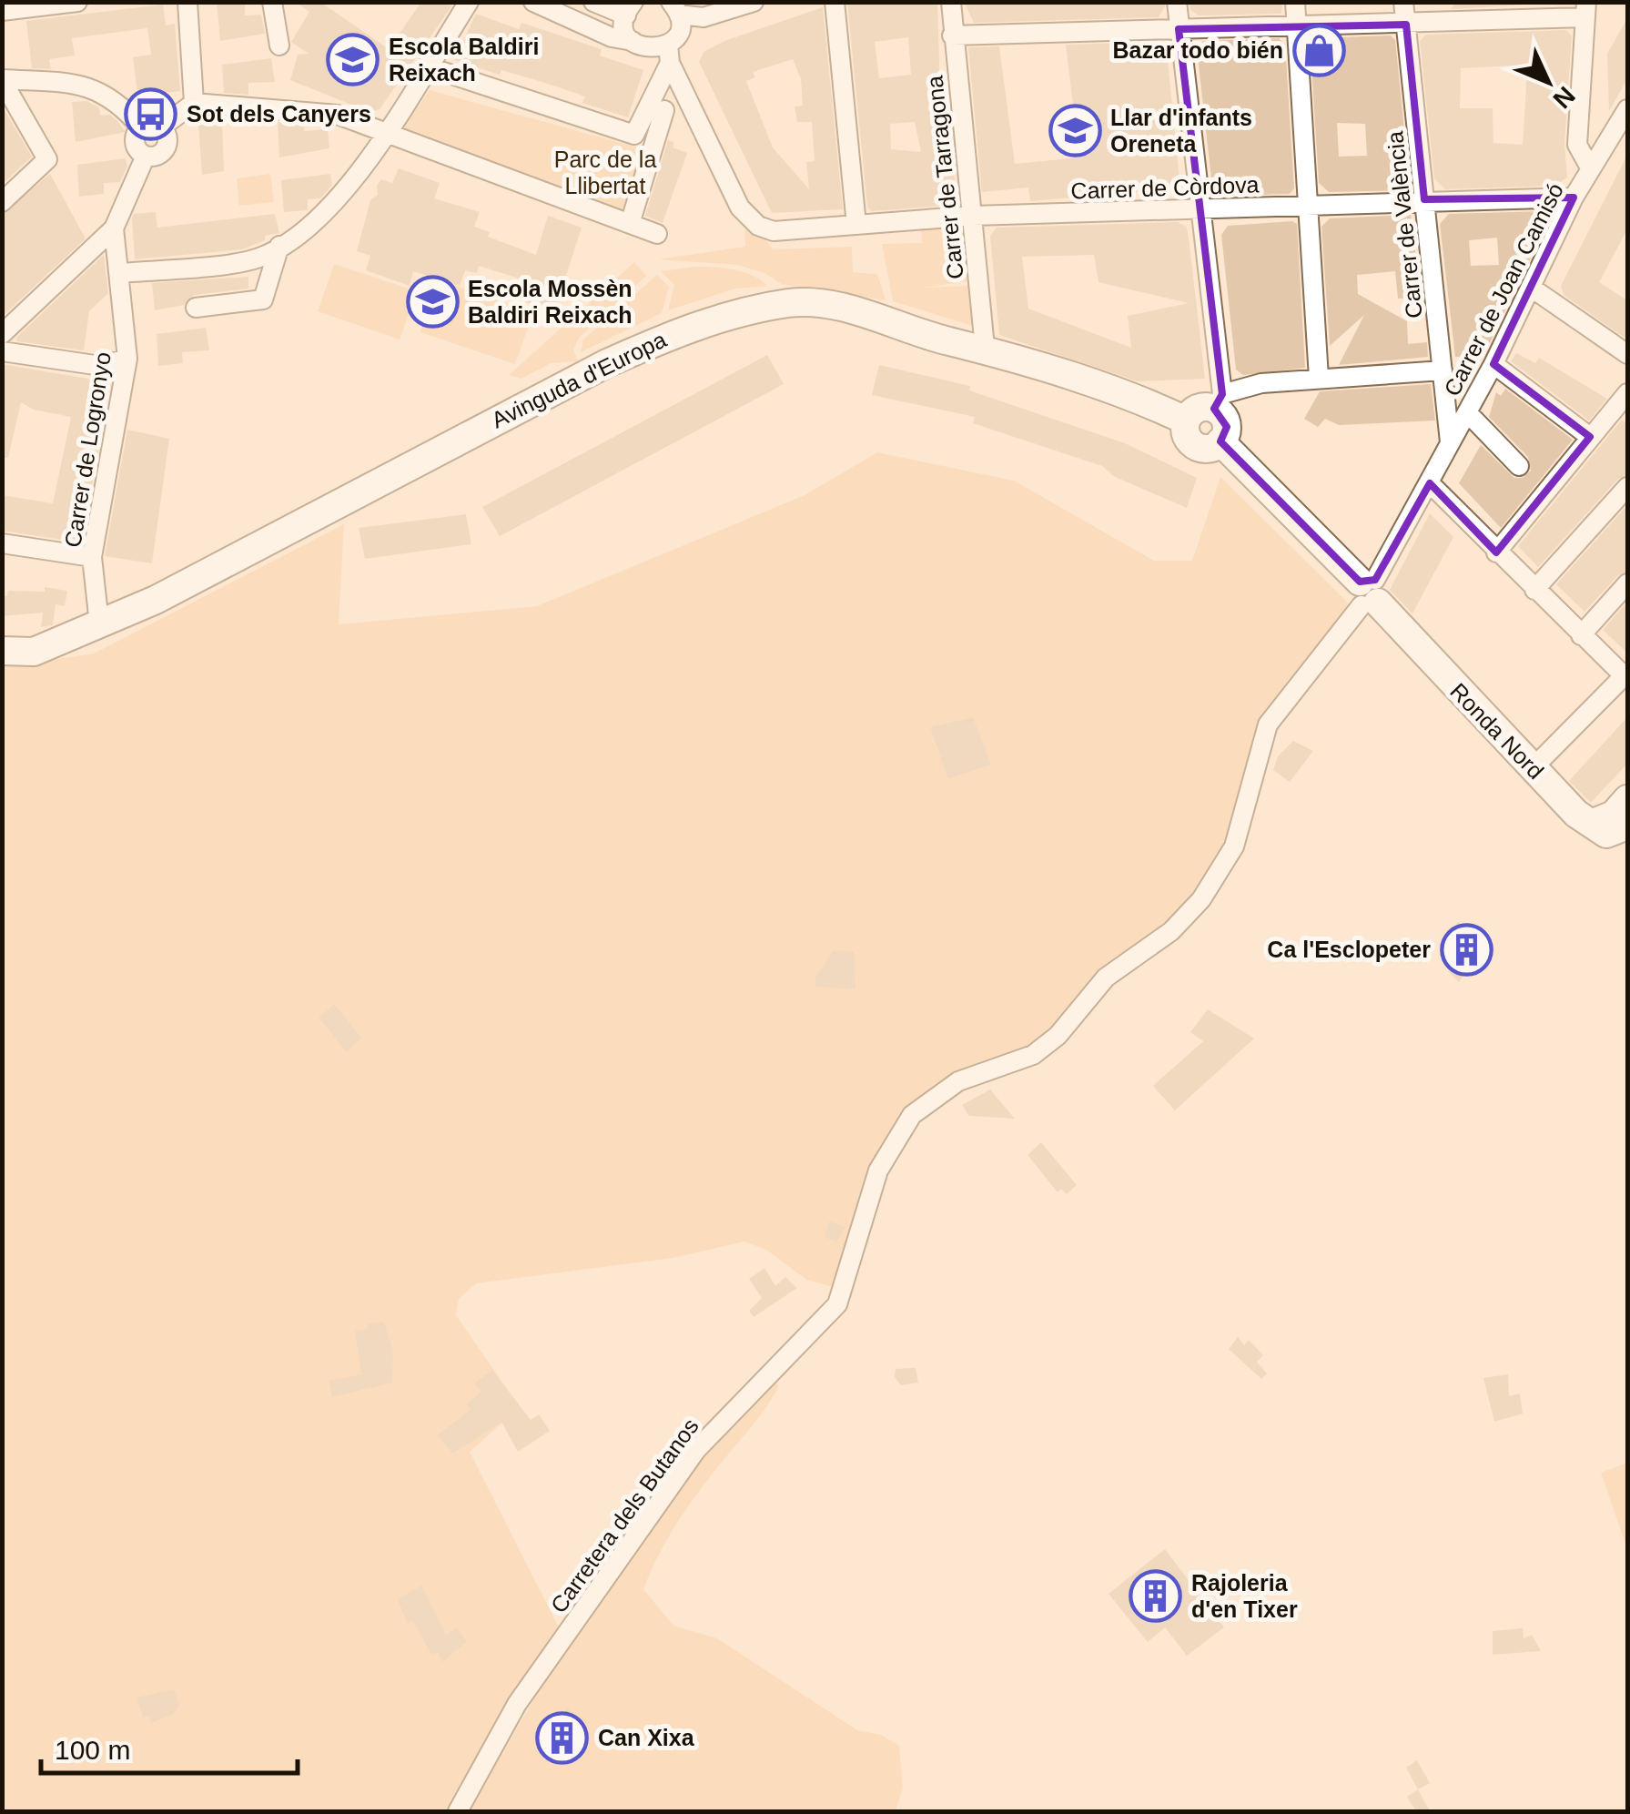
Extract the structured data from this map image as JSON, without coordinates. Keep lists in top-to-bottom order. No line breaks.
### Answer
{"streets":{"street":["Carrer de Tarragona","Carrer de Còrdova","Carrer de València","Carrer de Joan Camisó","Avinguda d'Europa","Carrer de Logronyo","Ronda Nord","Carretera dels Butanos"]},"crossings":[["Carrer de Tarragona","Carrer de Còrdova"],["Carrer de Tarragona","Avinguda d'Europa"],["Carrer de Còrdova","Carrer de València"],["Carrer de Còrdova","Carrer de Joan Camisó"],["Carrer de València","Carrer de Joan Camisó"],["Carrer de Joan Camisó","Ronda Nord"],["Carrer de Joan Camisó","Carretera dels Butanos"],["Avinguda d'Europa","Carrer de Logronyo"],["Avinguda d'Europa","Ronda Nord"],["Ronda Nord","Carretera dels Butanos"]],"parks":["Parc de la Llibertat"],"places":{"shop":["Bazar todo bién"],"school or university":["Escola Baldiri Reixach","Llar d'infants Oreneta","Escola Mossèn Baldiri Reixach"],"bus stop":["Sot dels Canyers"],"building":["Ca l'Esclopeter","Rajoleria d'en Tixer","Can Xixa"]},"scale_bar":"100 m","north":"bottom right"}
